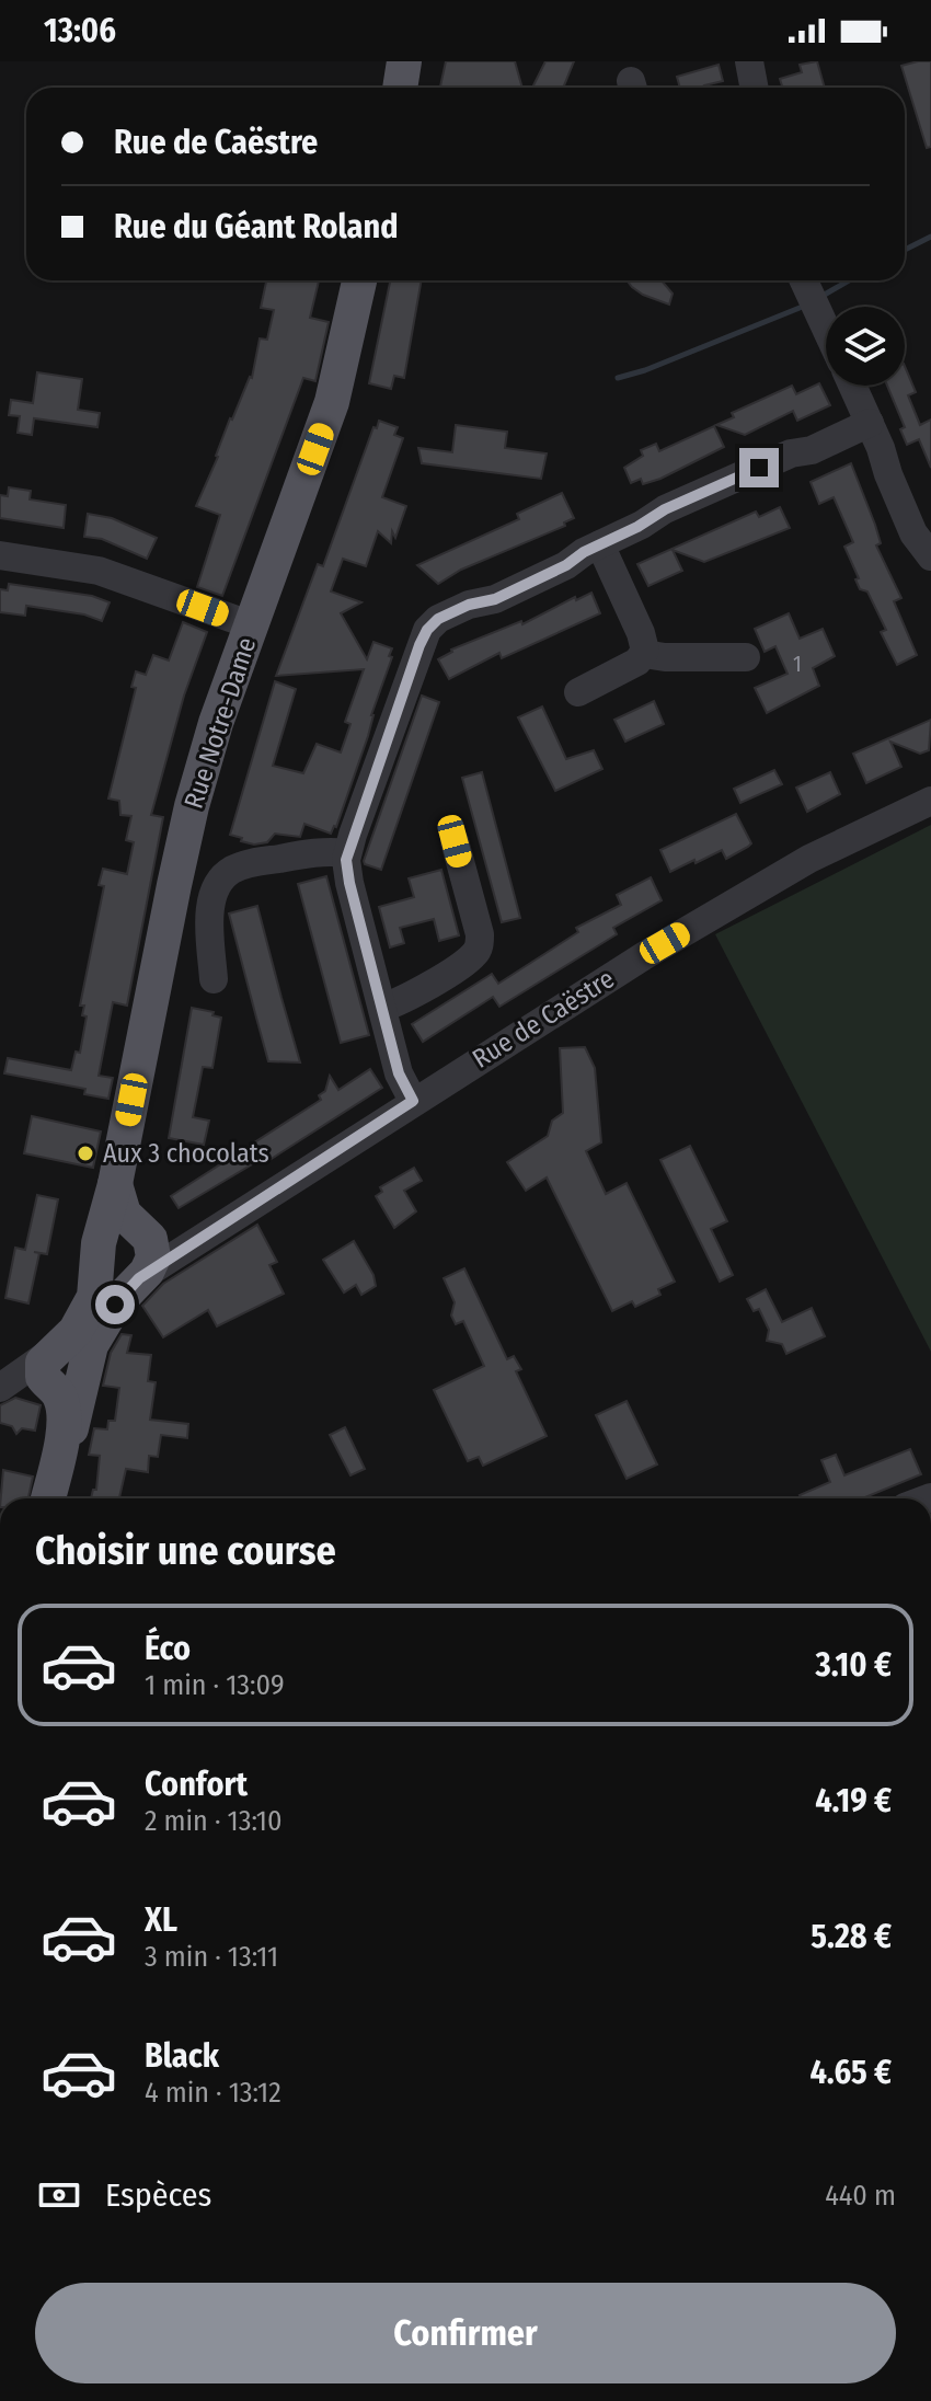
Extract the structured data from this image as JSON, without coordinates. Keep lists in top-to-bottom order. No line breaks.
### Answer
{"streets":{"main road":["Rue Notre-Dame"],"street":["Rue de Caëstre"]},"places":["Aux 3 chocolats"],"house_numbers":["1"],"page":{"status":"13:06","banner":["Rue de Caëstre","Rue du Géant Roland"],"heading":"Choisir une course","list":[{"name":"Éco","note":"1 min · 13:09","value":"3.10 €"},{"name":"Confort","note":"2 min · 13:10","value":"4.19 €"},{"name":"XL","note":"3 min · 13:11","value":"5.28 €"},{"name":"Black","note":"4 min · 13:12","value":"4.65 €"}],"pay":["Espèces","440 m"],"buttons":"Confirmer"}}
